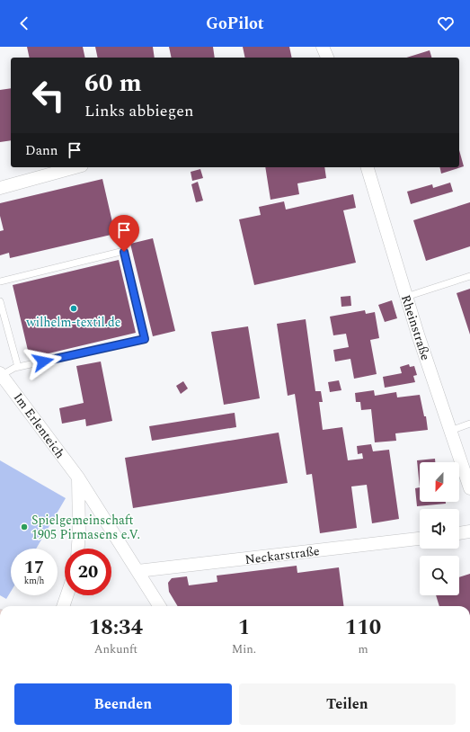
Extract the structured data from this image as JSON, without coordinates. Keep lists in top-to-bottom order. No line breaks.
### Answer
{"streets":{"street":["Rheinstraße","Im Erlenteich","Neckarstraße"]},"crossings":[["Im Erlenteich","Neckarstraße"]],"places":["wilhelm-textil.de","Spielgemeinschaft 1905 Pirmasens e.V."],"north":"bottom","page":{"header":"GoPilot","turn":["60 m","Links abbiegen"],"then":"Dann","speed":"17 km/h","limit":"20","eta":["18:34","Ankunft","1","Min.","110","m"],"buttons":["Beenden","Teilen"]}}
